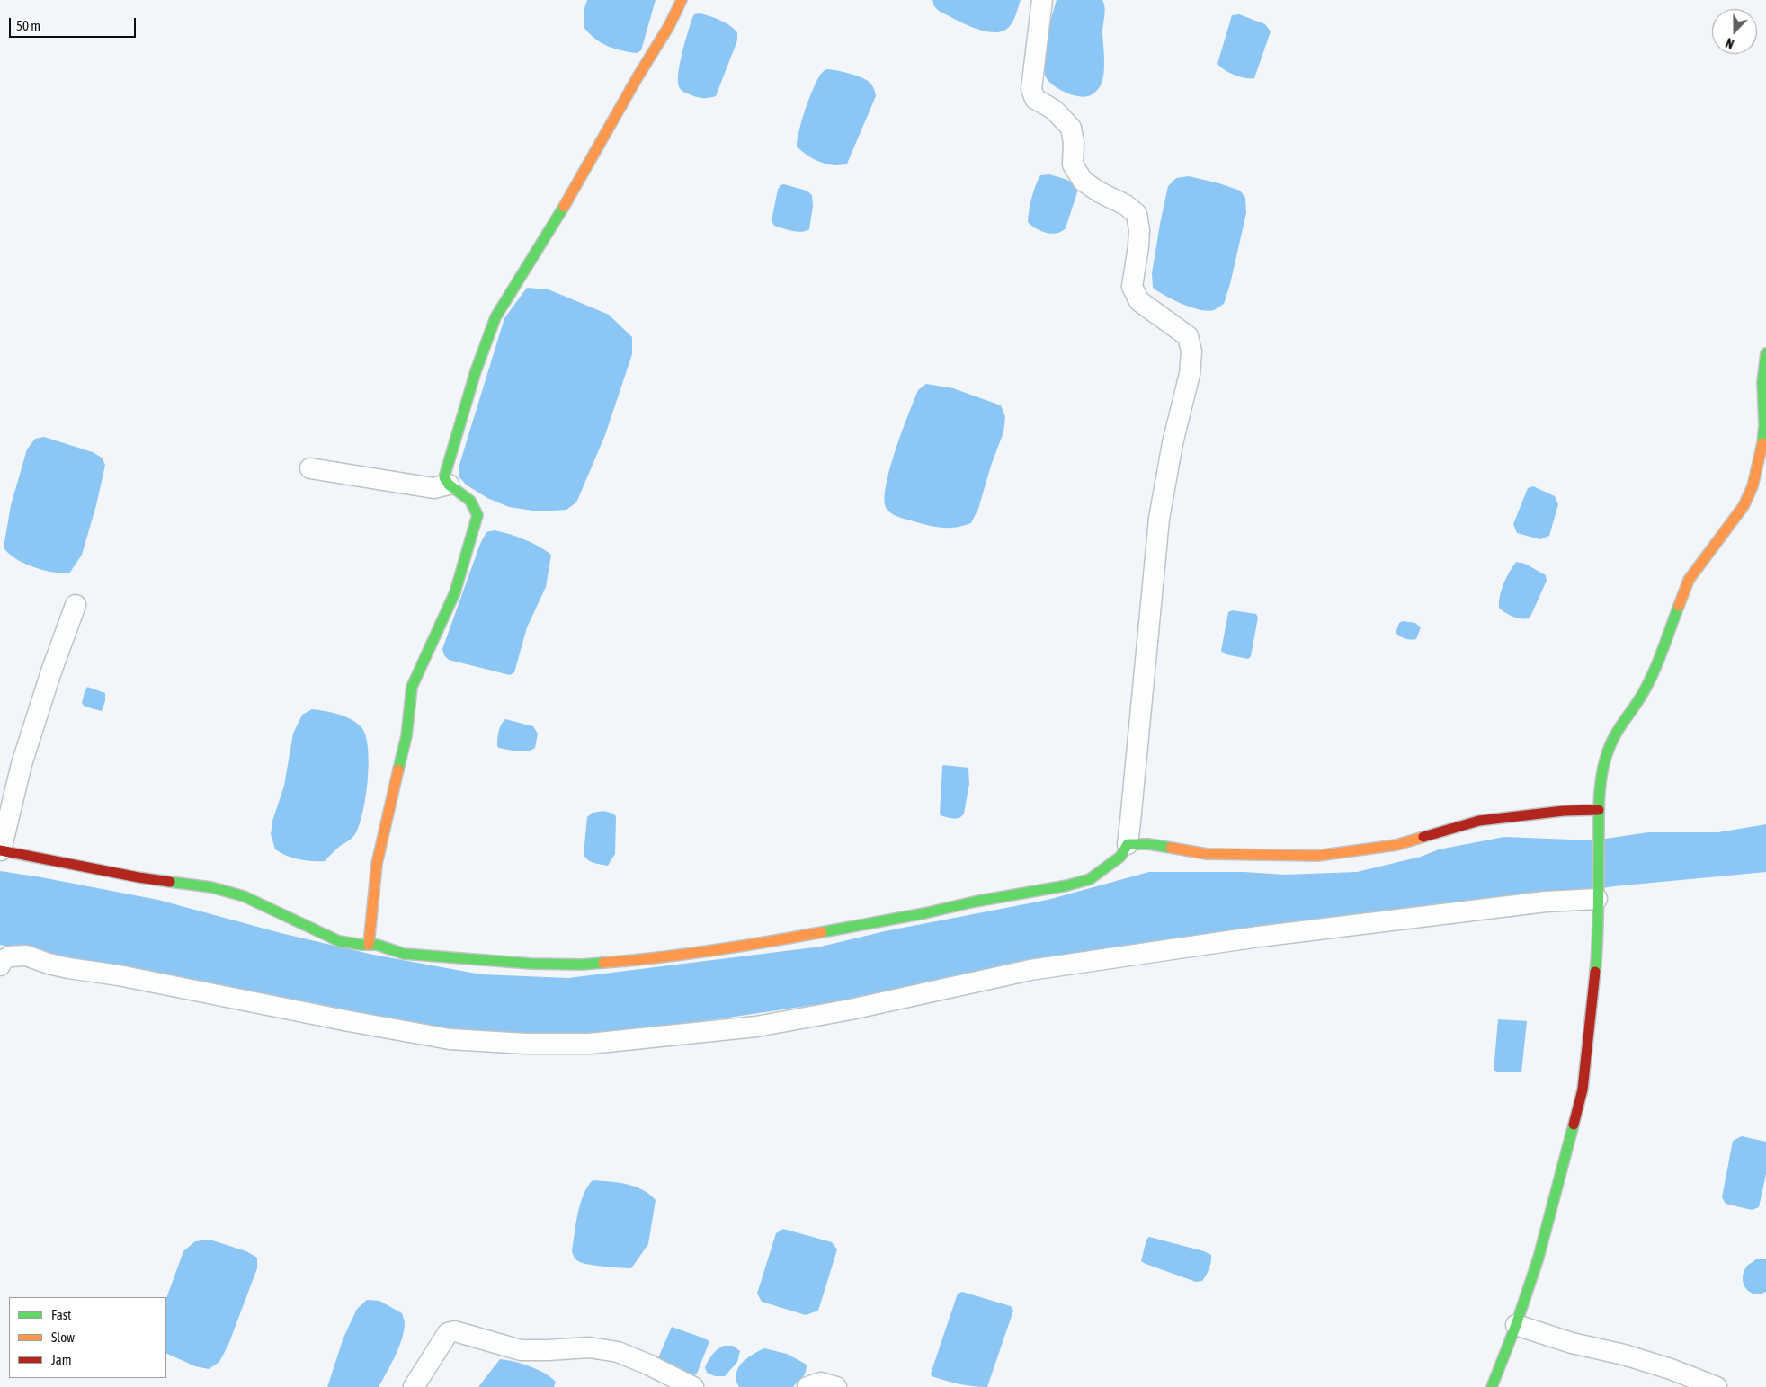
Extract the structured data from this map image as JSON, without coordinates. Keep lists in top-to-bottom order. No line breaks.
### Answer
{"legend":["Fast","Slow","Jam"],"scale_bar":"50 m","north":"bottom"}
